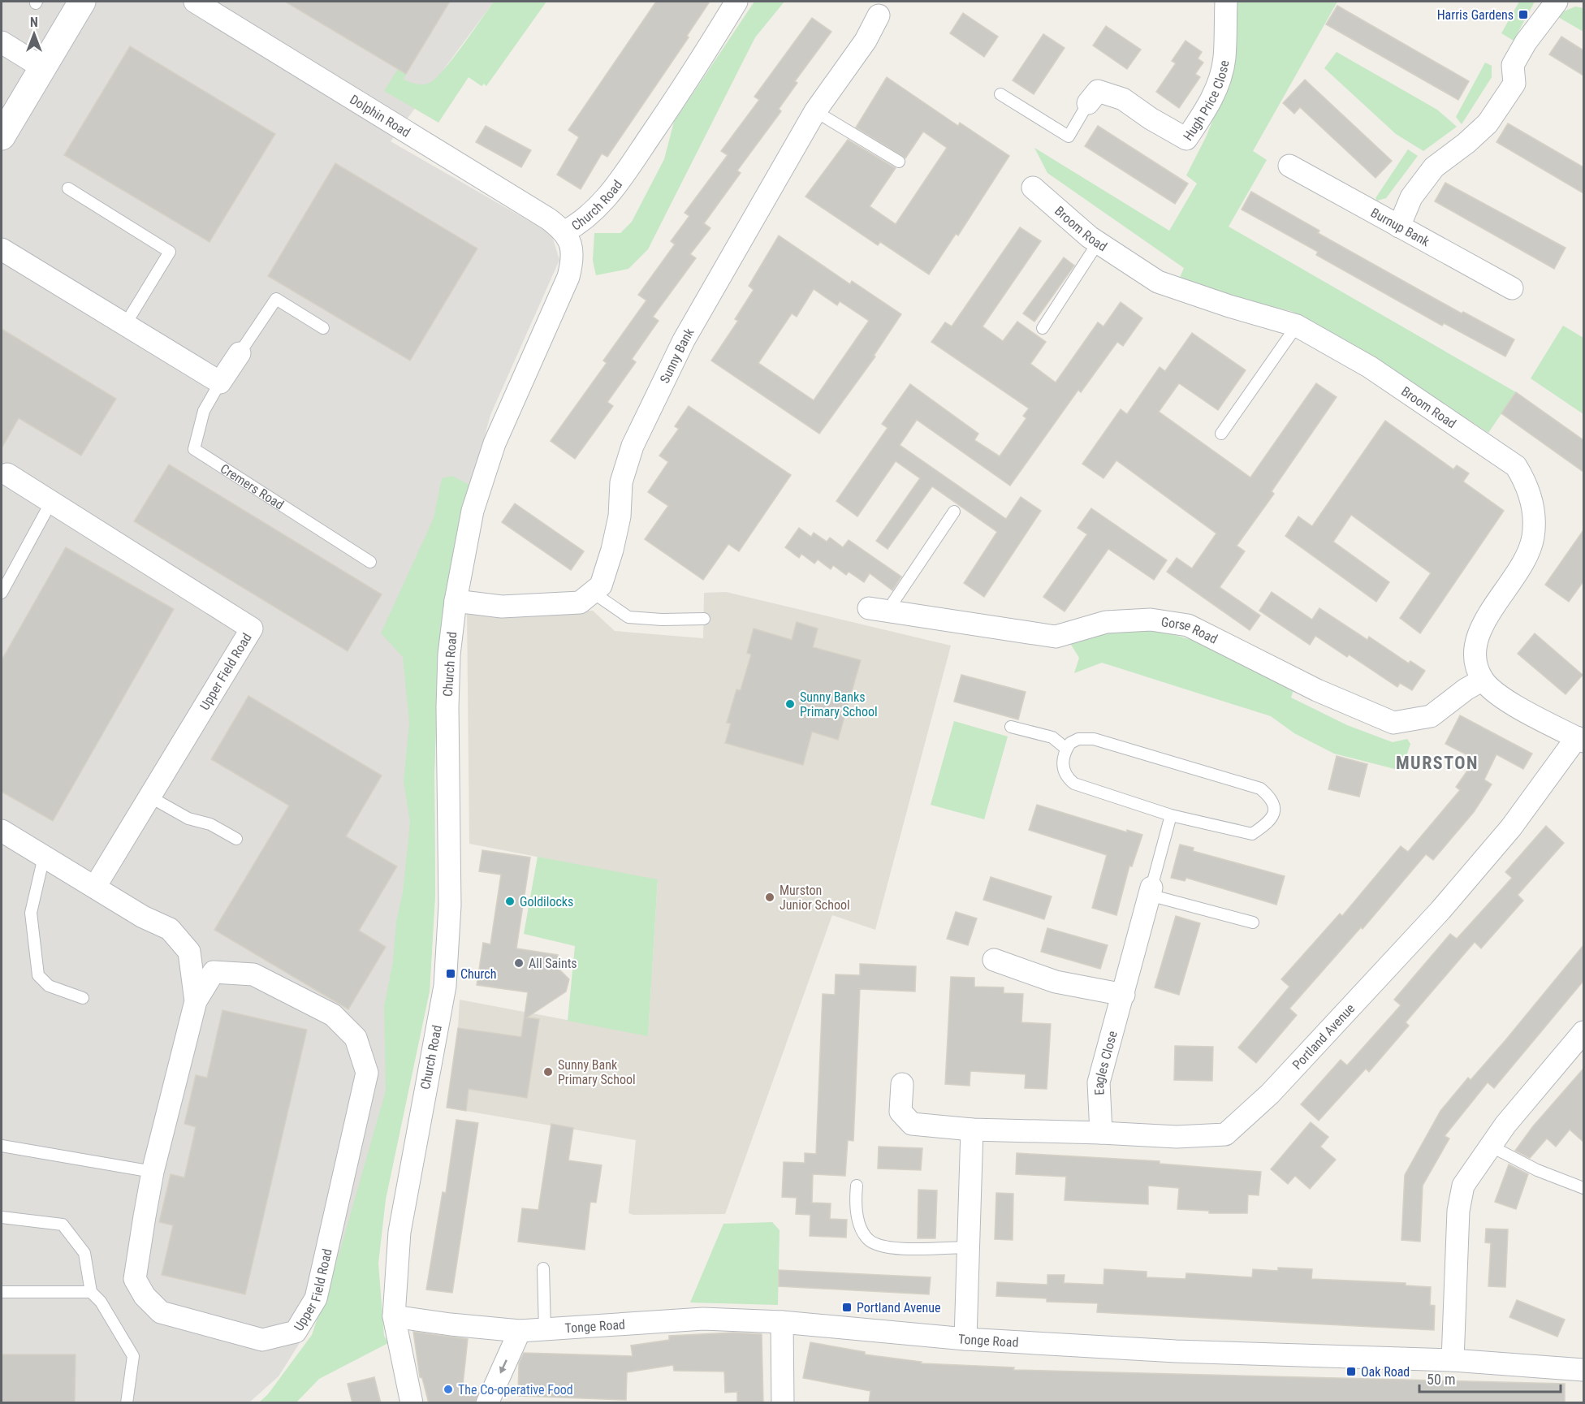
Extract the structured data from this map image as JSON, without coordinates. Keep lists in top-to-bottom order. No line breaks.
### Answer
{"streets":{"street":["Hugh Price Close","Dolphin Road","Church Road","Burnup Bank","Broom Road","Sunny Bank","Cremers Road","Gorse Road","Upper Field Road","Portland Avenue","Eagles Close","Tonge Road"]},"crossings":[["Dolphin Road","Church Road"],["Church Road","Sunny Bank"],["Church Road","Tonge Road"],["Broom Road","Gorse Road"],["Broom Road","Portland Avenue"],["Portland Avenue","Eagles Close"]],"districts":["MURSTON"],"places":{"transit":["Harris Gardens","Church","Portland Avenue","Oak Road"],"other":["Sunny Banks Primary School","Murston Junior School","Goldilocks","All Saints","Sunny Bank Primary School","The Co-operative Food"]},"scale_bar":"50 m","north":"top"}
